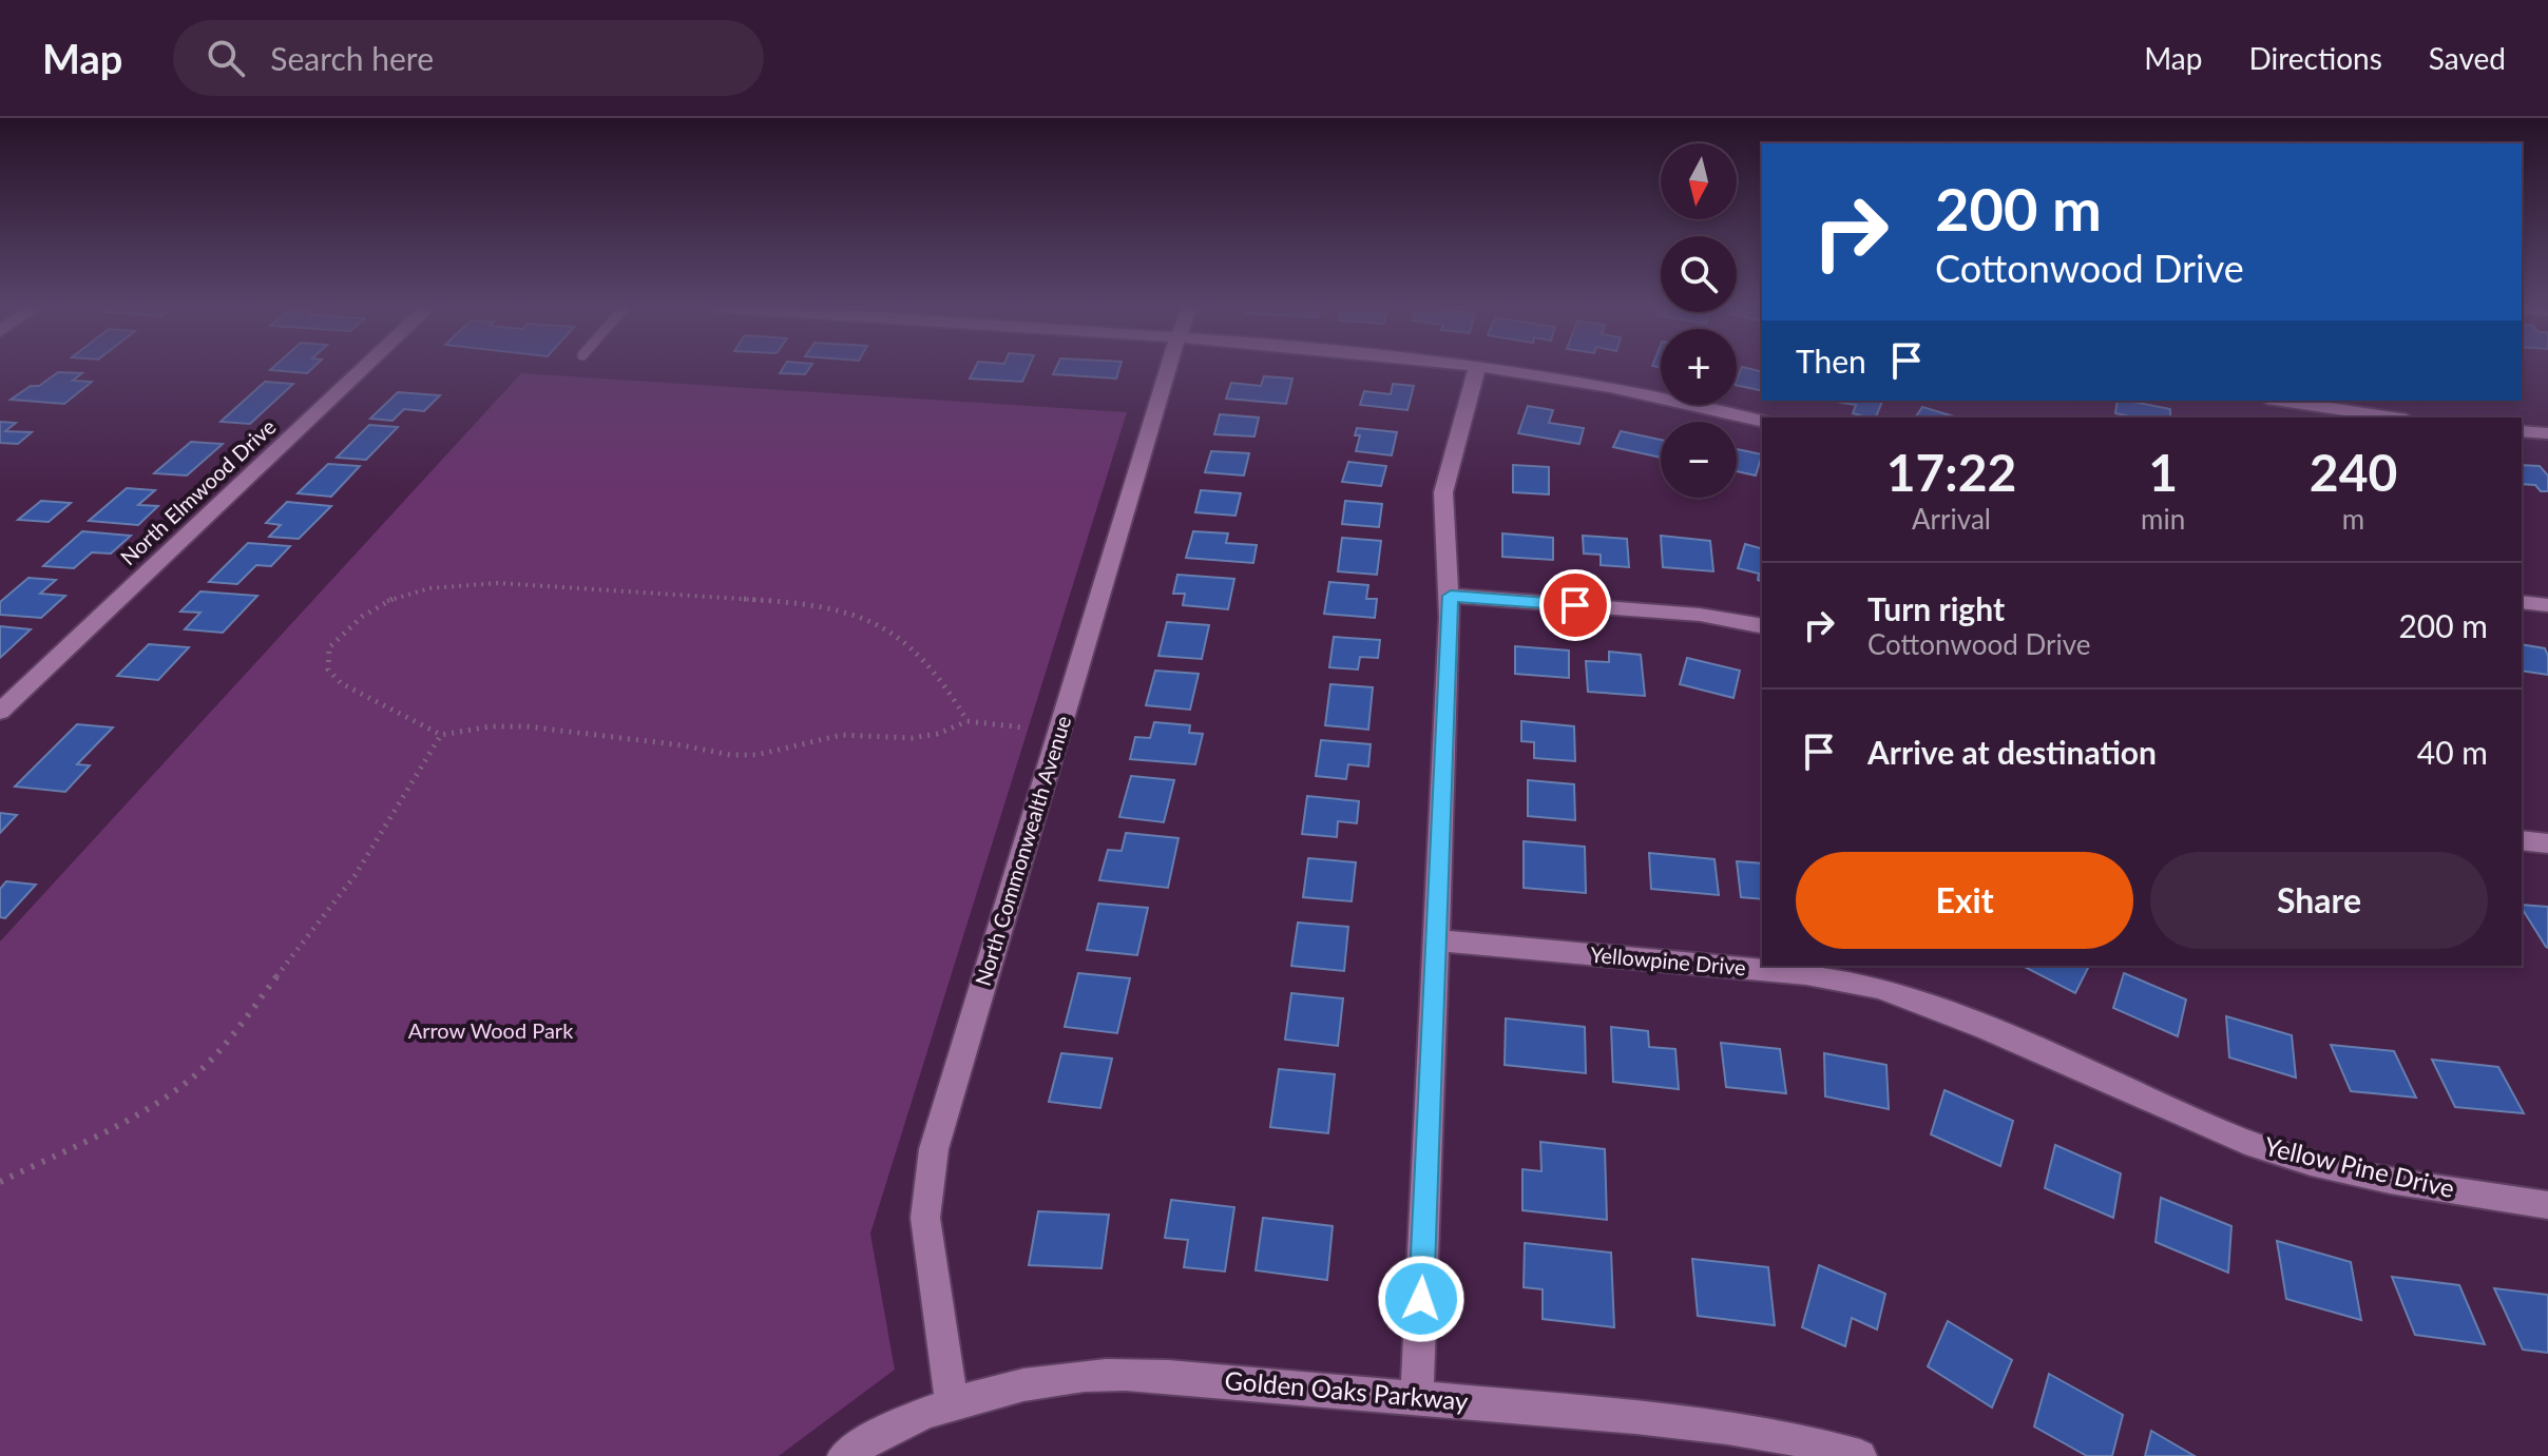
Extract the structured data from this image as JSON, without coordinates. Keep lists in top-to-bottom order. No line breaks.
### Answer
{"streets":{"street":["North Elmwood Drive","North Commonwealth Avenue","Yellowpine Drive","Yellow Pine Drive","Golden Oaks Parkway"]},"crossings":[["North Commonwealth Avenue","Golden Oaks Parkway"],["Yellowpine Drive","Yellow Pine Drive"]],"parks":["Arrow Wood Park"],"north":"bottom","page":{"header":"Map","search":"Search here","nav":["Map","Directions","Saved"],"map_buttons":["+","−"],"turn":["200 m","Cottonwood Drive"],"then":"Then","eta":["17:22","Arrival","1","min","240","m"],"list":[{"name":"Turn right","note":"Cottonwood Drive","value":"200 m"},{"name":"Arrive at destination","value":"40 m"}],"buttons":["Exit","Share"]}}
